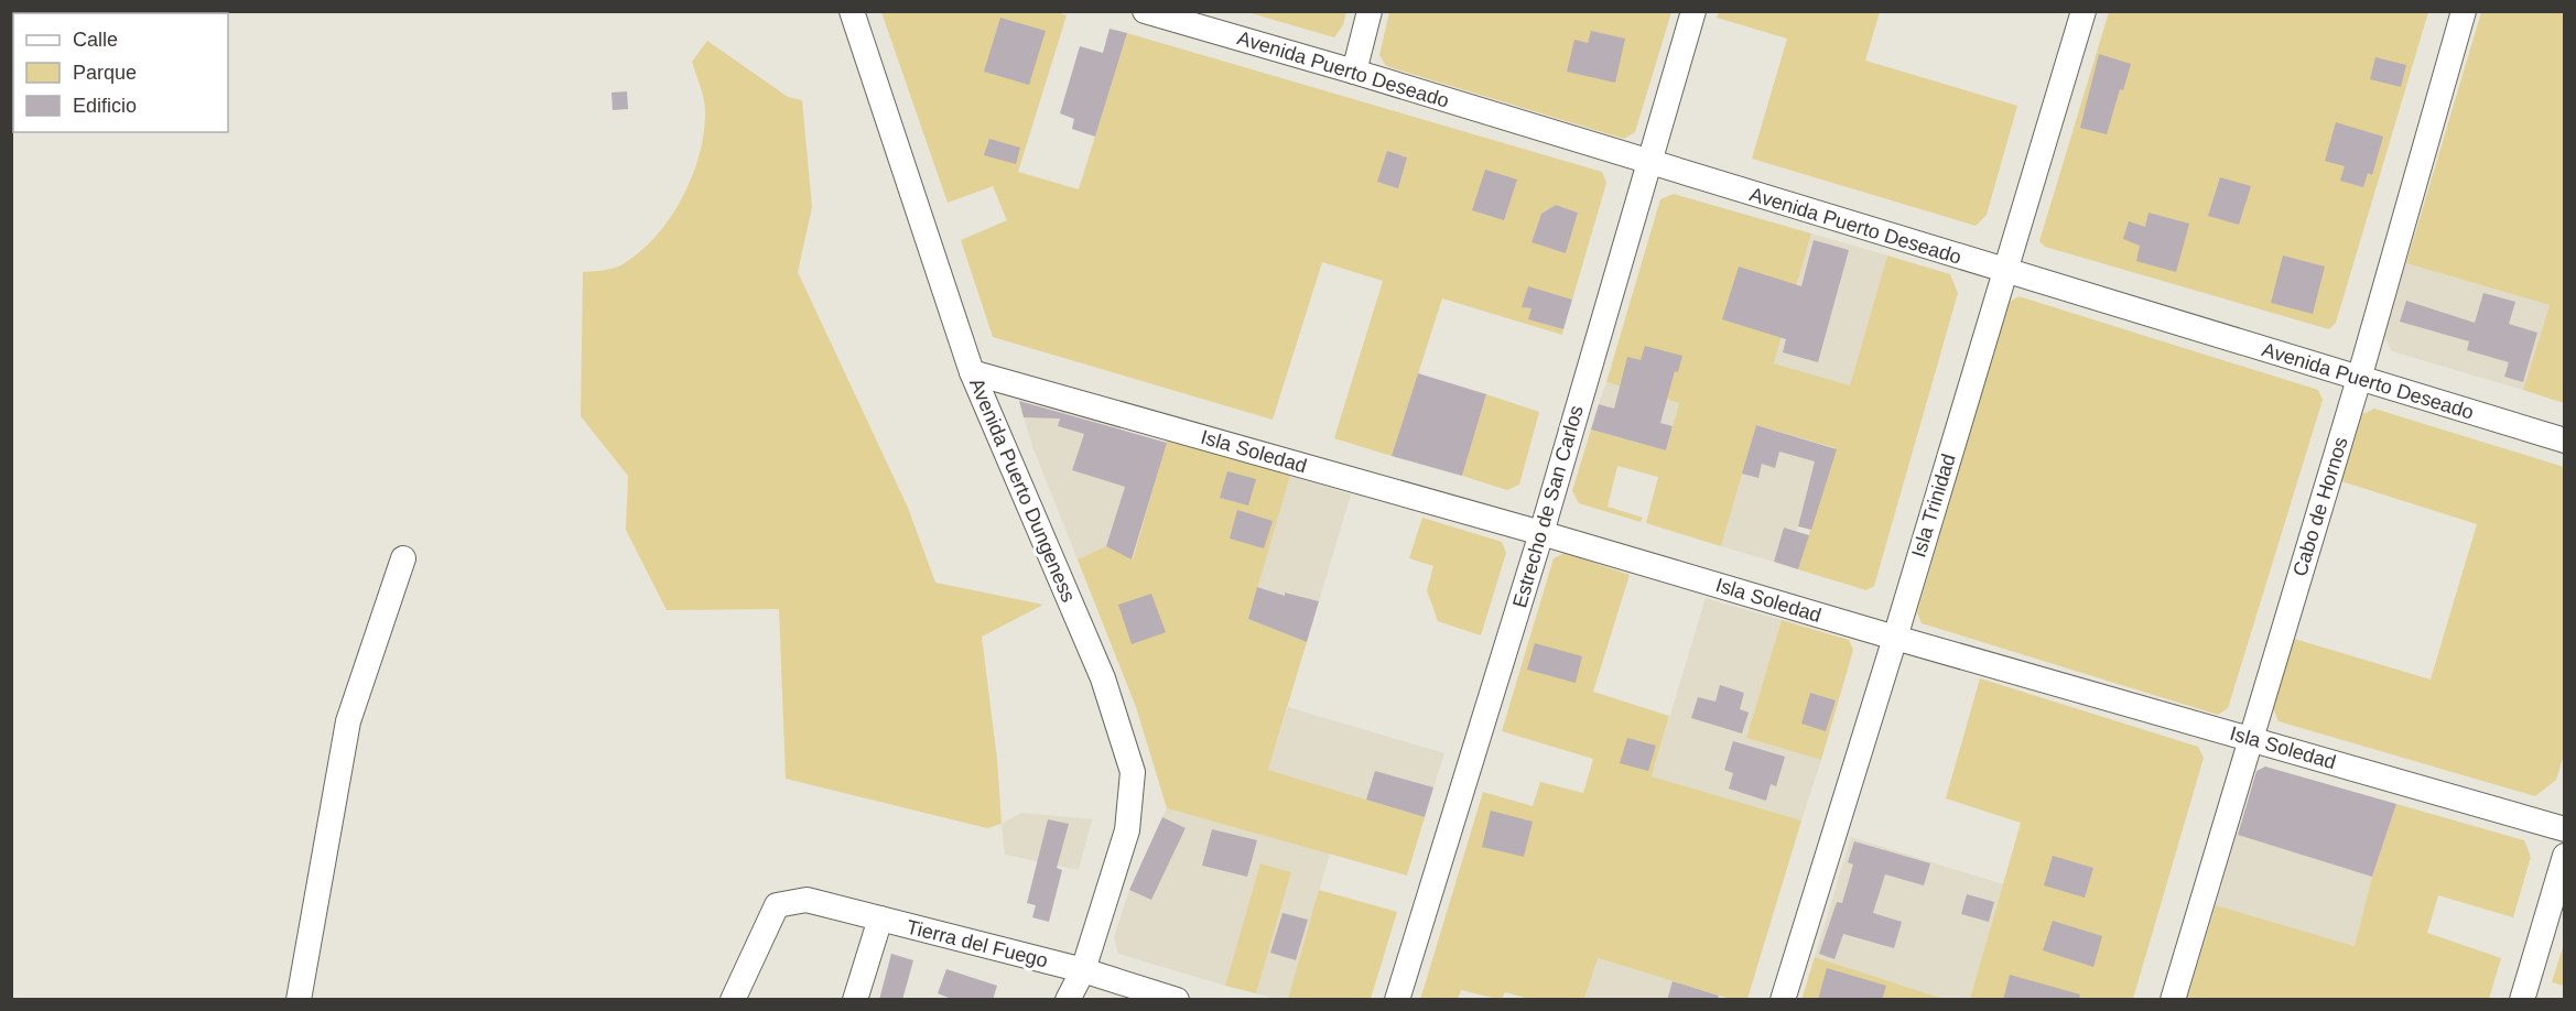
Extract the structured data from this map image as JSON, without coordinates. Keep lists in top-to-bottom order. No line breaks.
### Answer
{"streets":{"street":["Avenida Puerto Deseado","Isla Soledad","Avenida Puerto Dungeness","Isla Trinidad","Estrecho de San Carlos","Cabo de Hornos","Tierra del Fuego"]},"crossings":[["Avenida Puerto Deseado","Isla Trinidad"],["Avenida Puerto Deseado","Estrecho de San Carlos"],["Avenida Puerto Deseado","Cabo de Hornos"],["Isla Soledad","Avenida Puerto Dungeness"],["Isla Soledad","Isla Trinidad"],["Isla Soledad","Estrecho de San Carlos"],["Isla Soledad","Cabo de Hornos"],["Avenida Puerto Dungeness","Tierra del Fuego"]],"legend":["Calle","Parque","Edificio"]}
